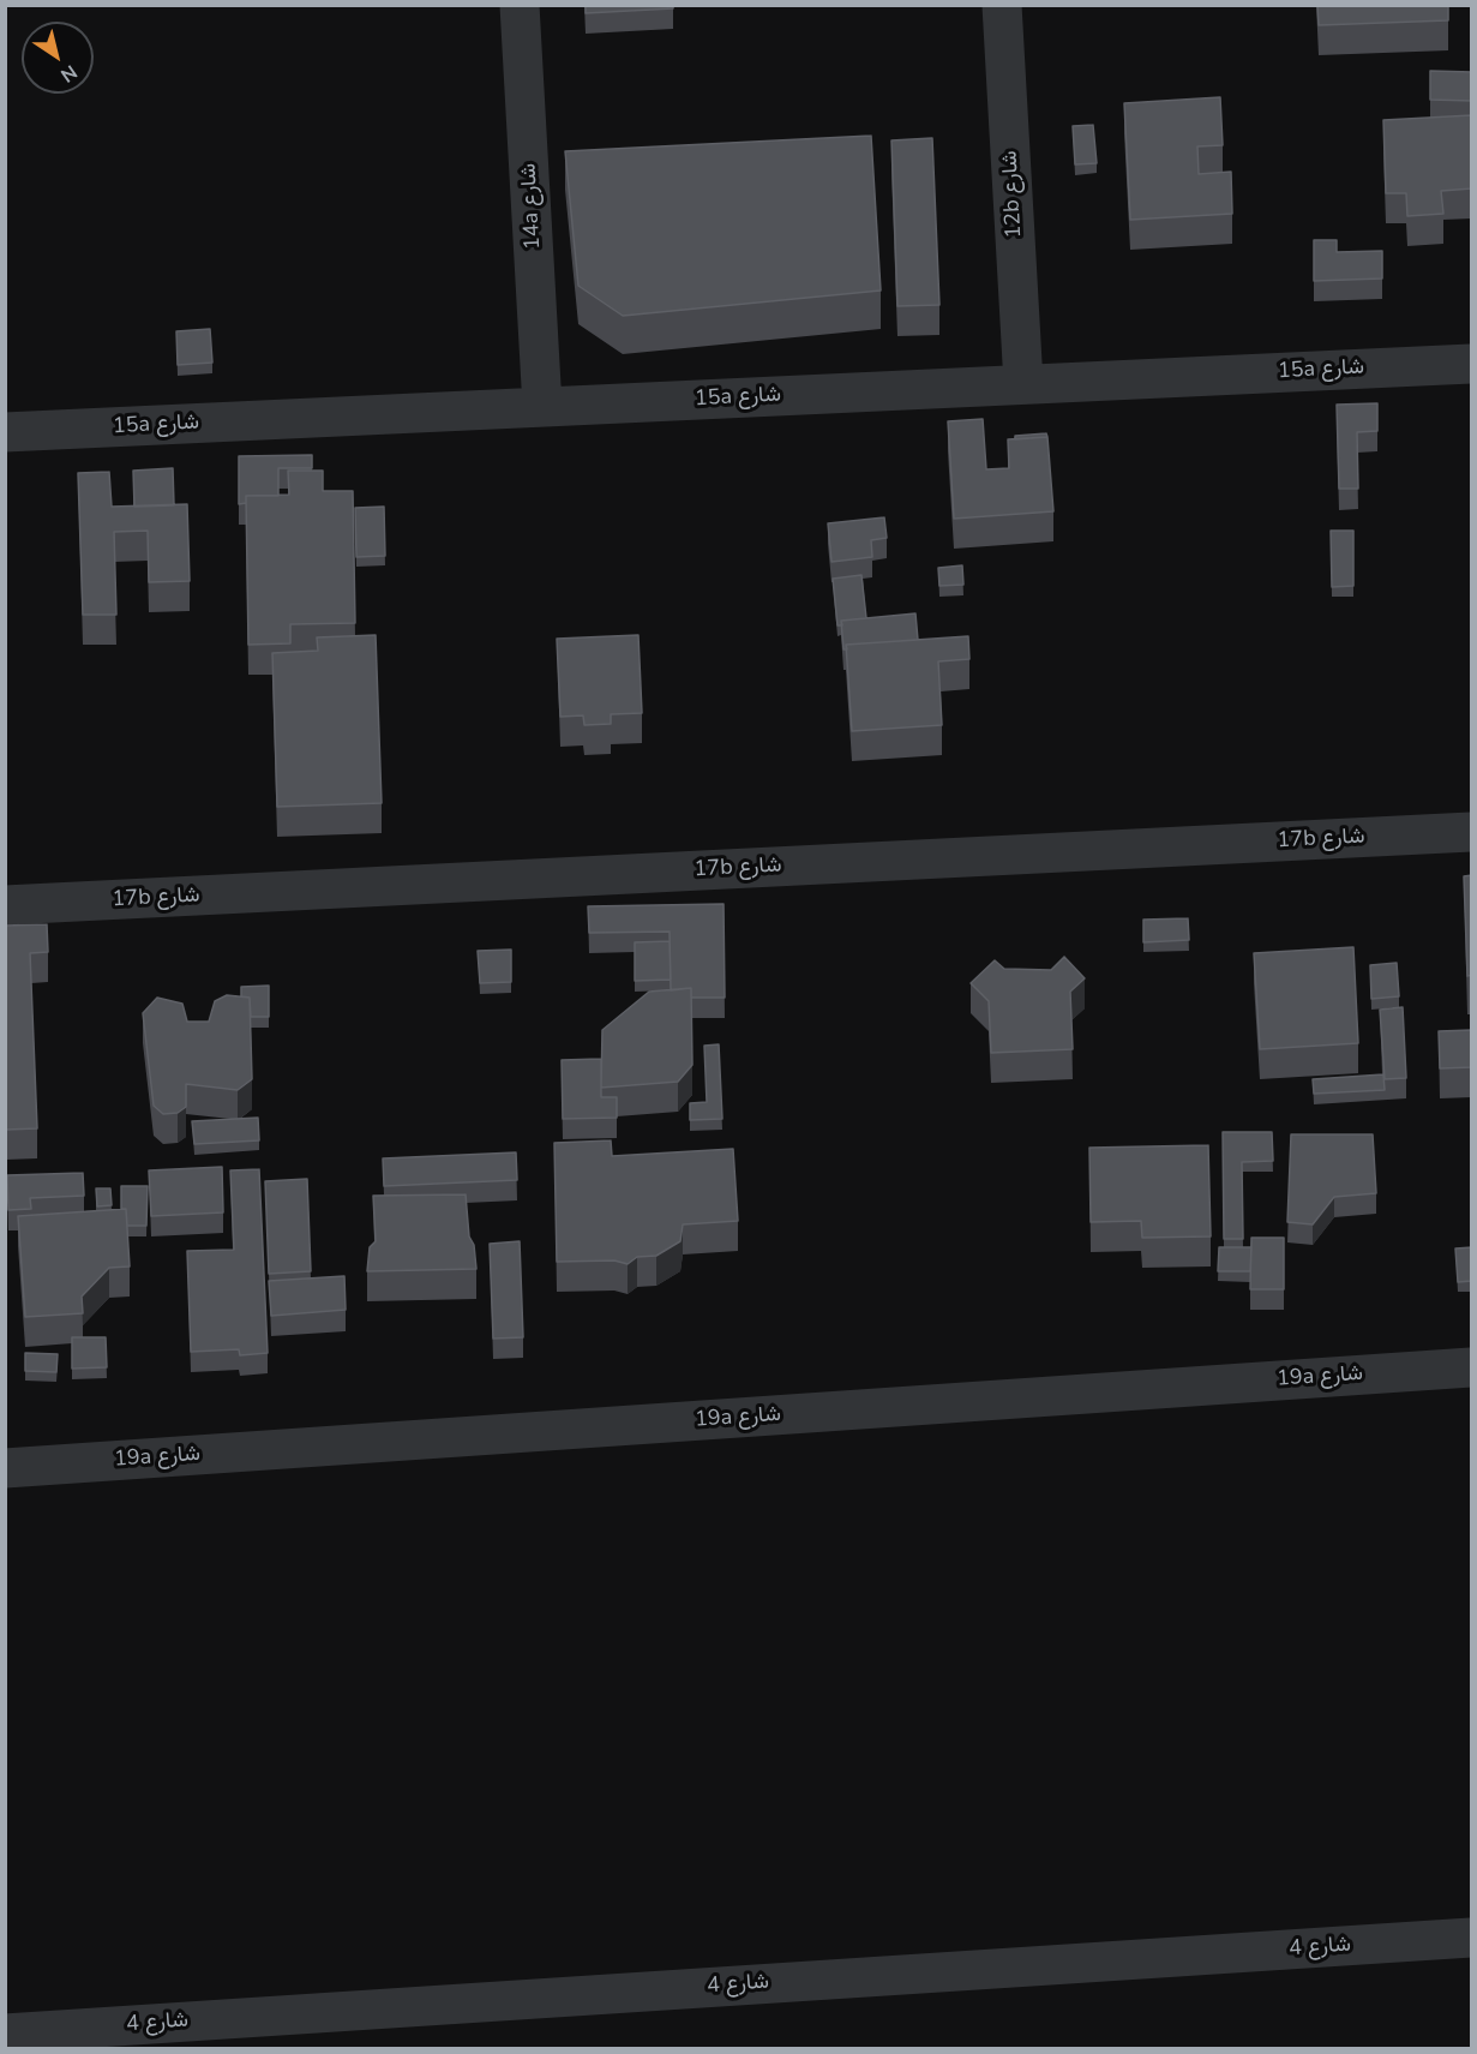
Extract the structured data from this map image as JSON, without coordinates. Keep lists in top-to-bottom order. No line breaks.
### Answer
{"streets":{"street":["12b شارع","14a شارع","15a شارع","17b شارع","19a شارع","شارع 4"]},"crossings":[["12b شارع","15a شارع"],["14a شارع","15a شارع"]],"north":"bottom right"}
